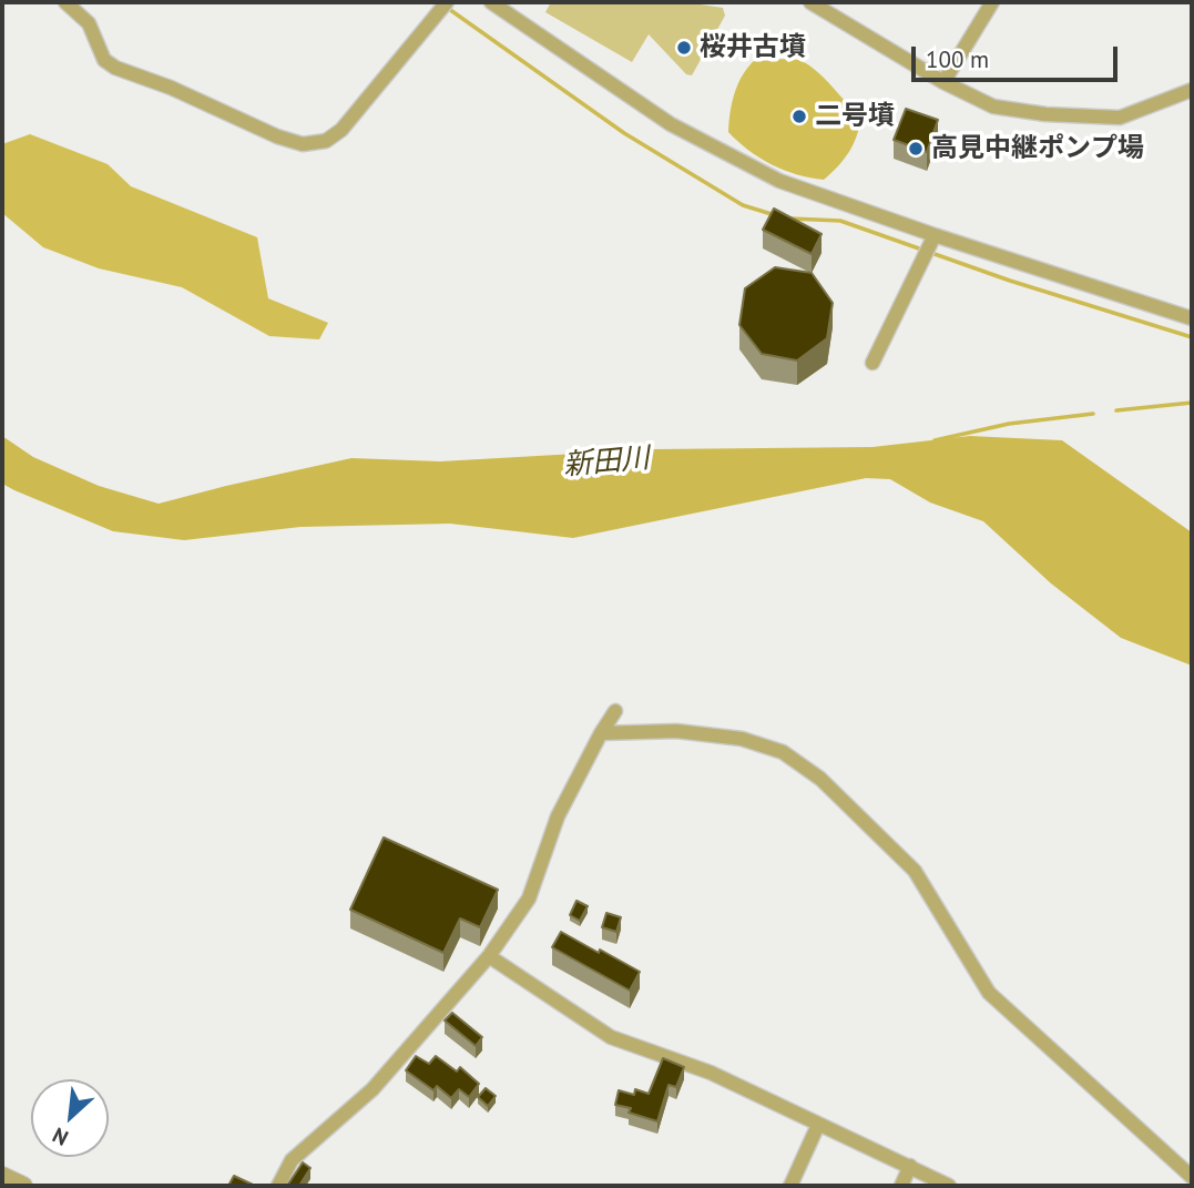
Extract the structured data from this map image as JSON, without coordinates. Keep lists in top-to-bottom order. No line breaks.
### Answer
{"water":["新田川"],"places":["桜井古墳","二号墳","高見中継ポンプ場"],"scale_bar":"100 m","north":"bottom left"}
